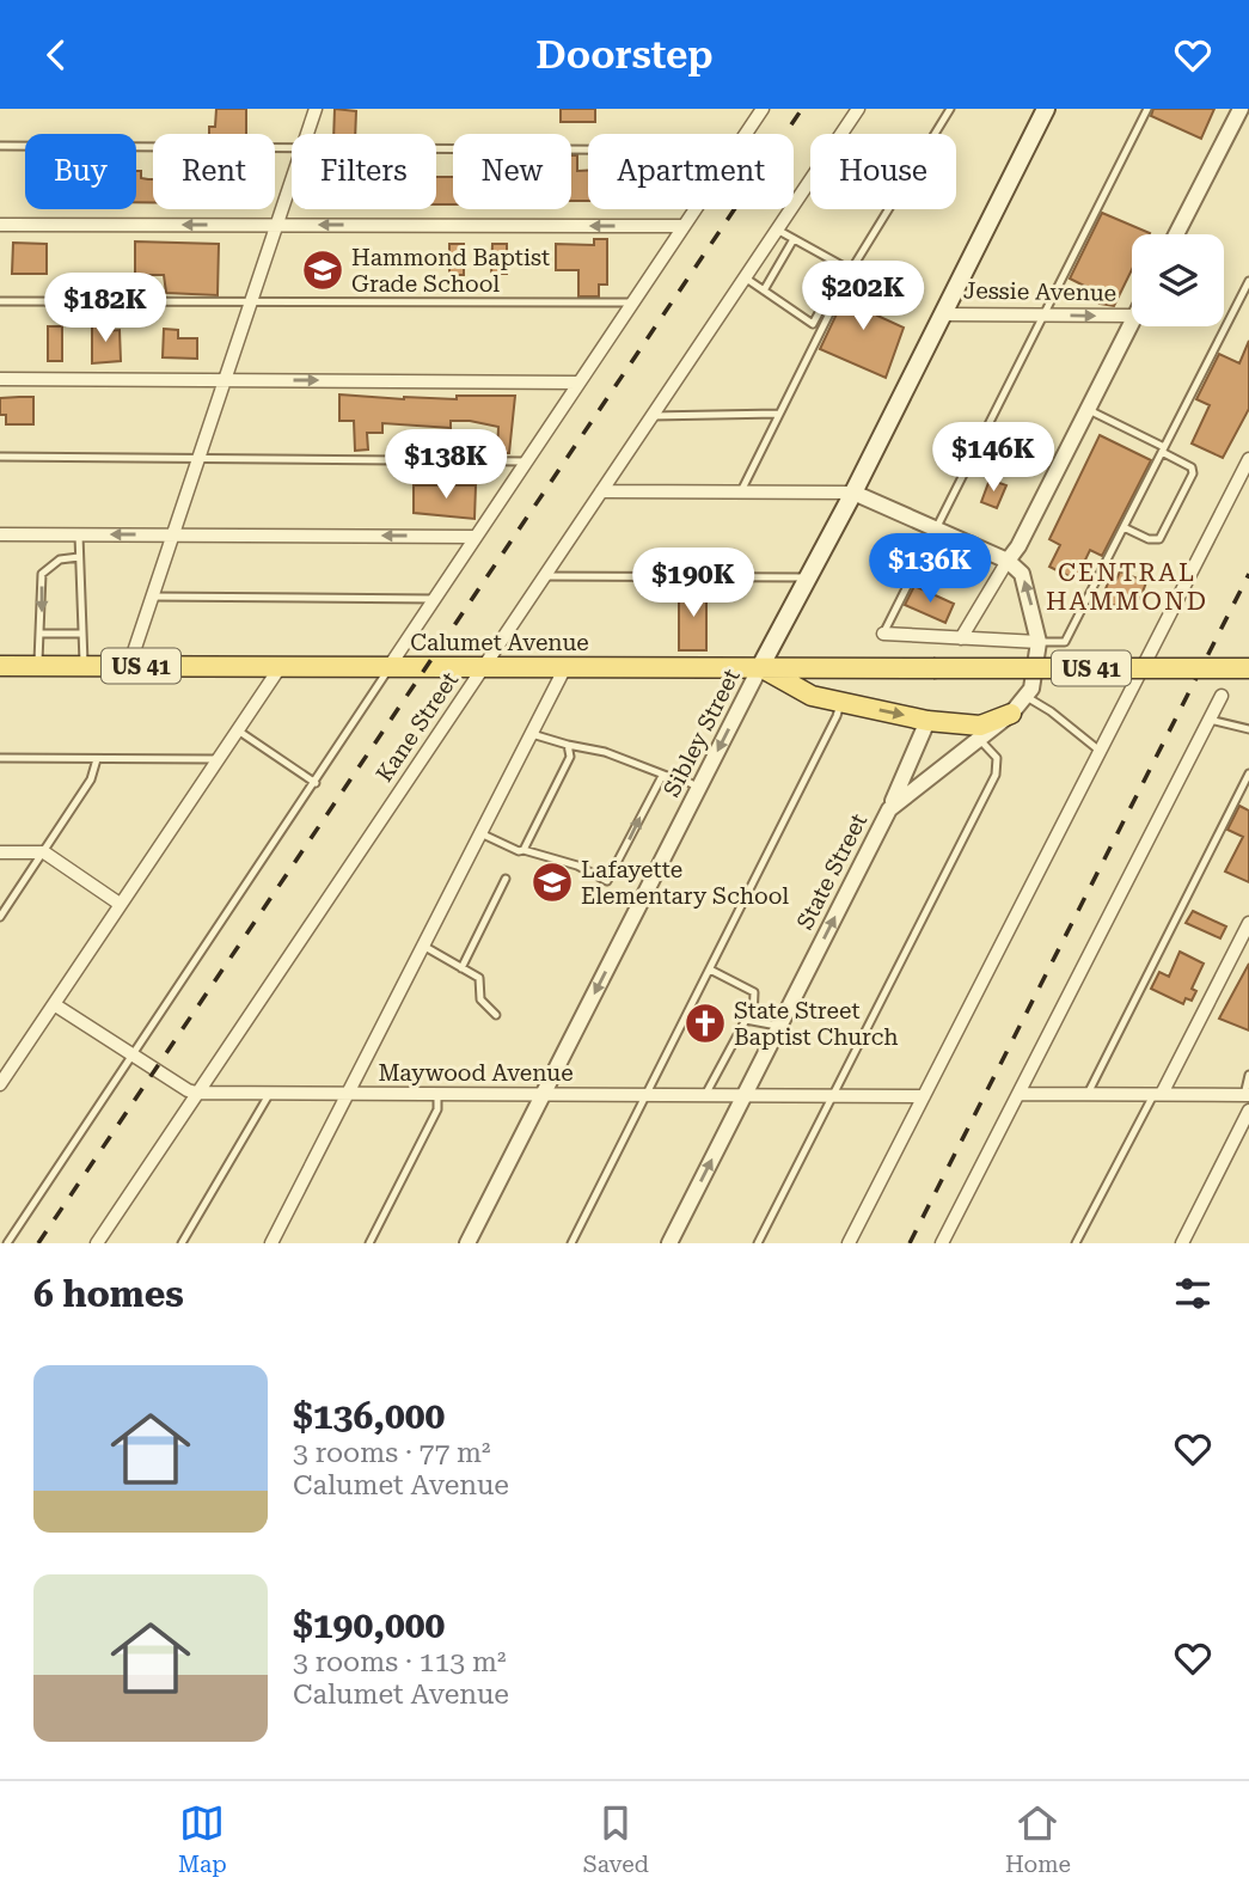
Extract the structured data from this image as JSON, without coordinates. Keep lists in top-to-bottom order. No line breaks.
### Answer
{"streets":{"main road":["Calumet Avenue","US 41","Sibley Street"],"street":["Jessie Avenue","Kane Street","State Street","Maywood Avenue"]},"crossings":[["Jessie Avenue","Sibley Street"],["Calumet Avenue","Kane Street"],["Calumet Avenue","Sibley Street"],["Kane Street","Maywood Avenue"],["Sibley Street","Maywood Avenue"],["State Street","Maywood Avenue"]],"one_way":["Jessie Avenue","Sibley Street","State Street"],"districts":["CENTRAL HAMMOND"],"places":{"school or university":["Hammond Baptist Grade School","Lafayette Elementary School"],"church":["State Street Baptist Church"]},"page":{"header":"Doorstep","chip":["Buy","Rent","Filters","New","Apartment","House"],"price":["$202K","$182K","$146K","$138K","$136K","$190K"],"heading":"6 homes","list":[{"name":"$136,000","note":"3 rooms · 77 m² · Calumet Avenue"},{"name":"$190,000","note":"3 rooms · 113 m² · Calumet Avenue"}],"tabs":["Map","Saved","Home"]}}
